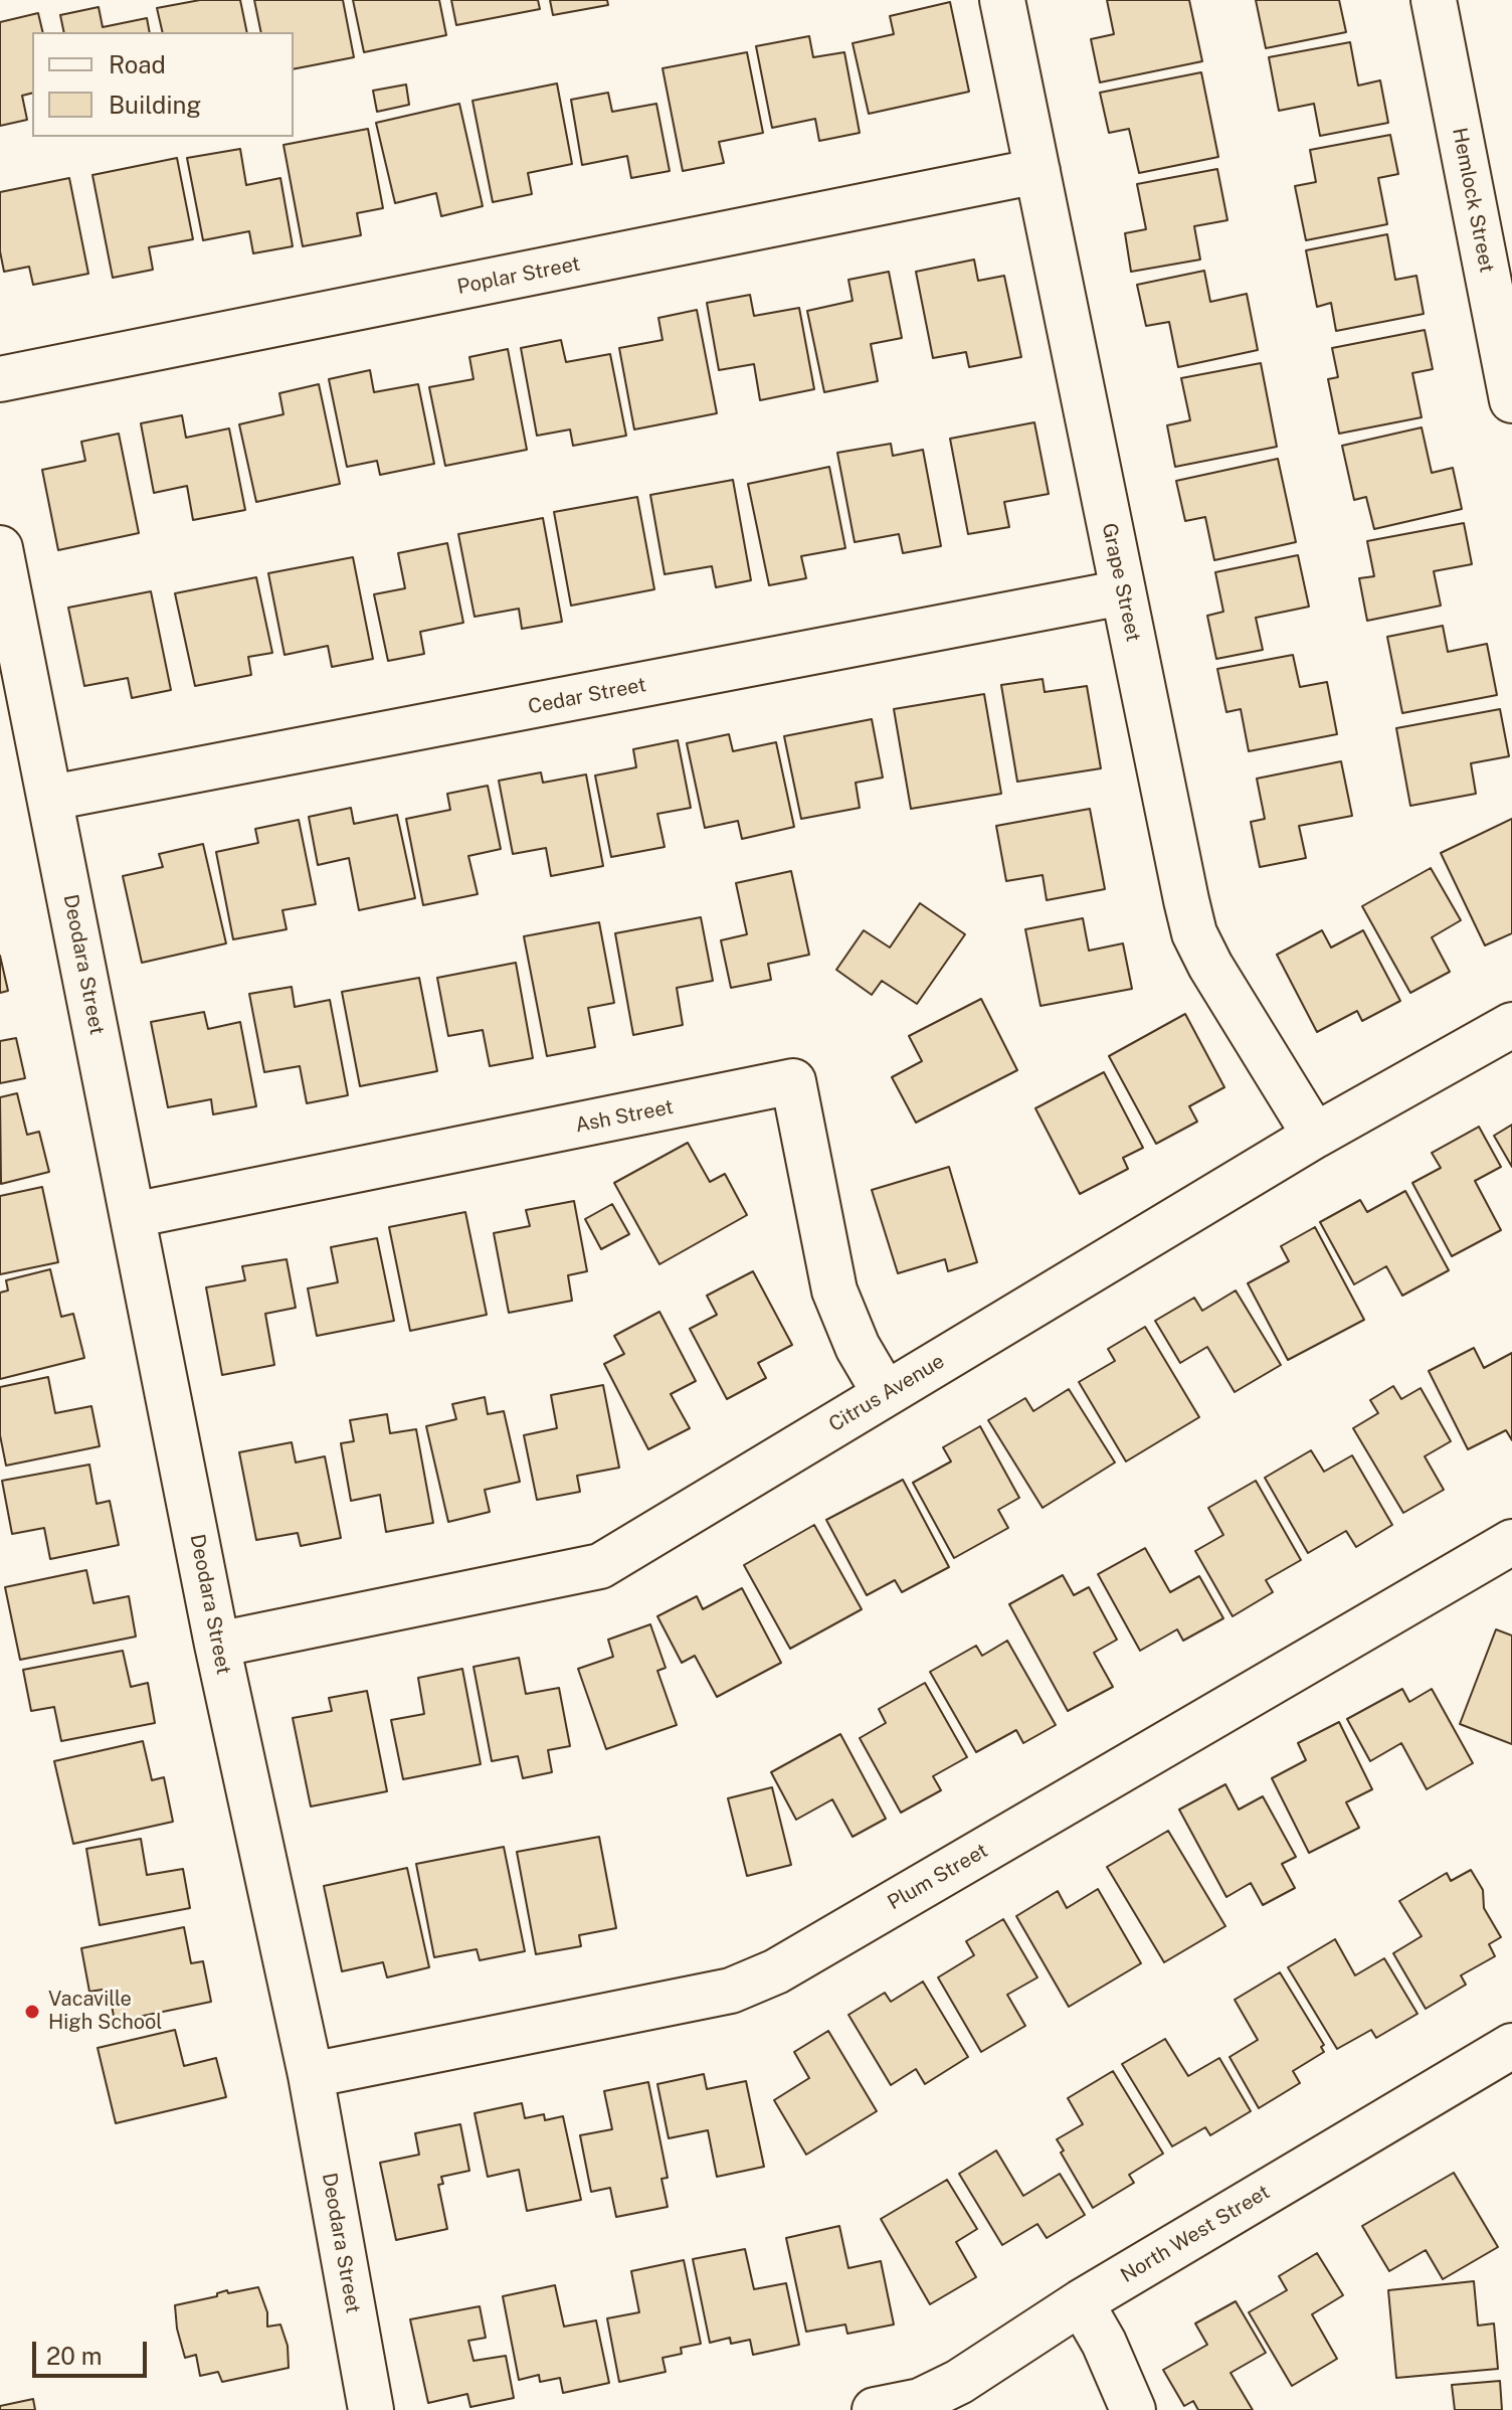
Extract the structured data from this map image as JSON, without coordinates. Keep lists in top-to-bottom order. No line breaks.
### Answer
{"streets":{"street":["Hemlock Street","Poplar Street","Grape Street","Cedar Street","Deodara Street","Ash Street","Citrus Avenue","Plum Street","North West Street"]},"crossings":[["Poplar Street","Grape Street"],["Grape Street","Cedar Street"],["Grape Street","Citrus Avenue"],["Cedar Street","Deodara Street"],["Deodara Street","Ash Street"],["Deodara Street","Citrus Avenue"],["Deodara Street","Plum Street"],["Ash Street","Citrus Avenue"]],"places":["Vacaville High School"],"legend":["Road","Building"],"scale_bar":"20 m"}
